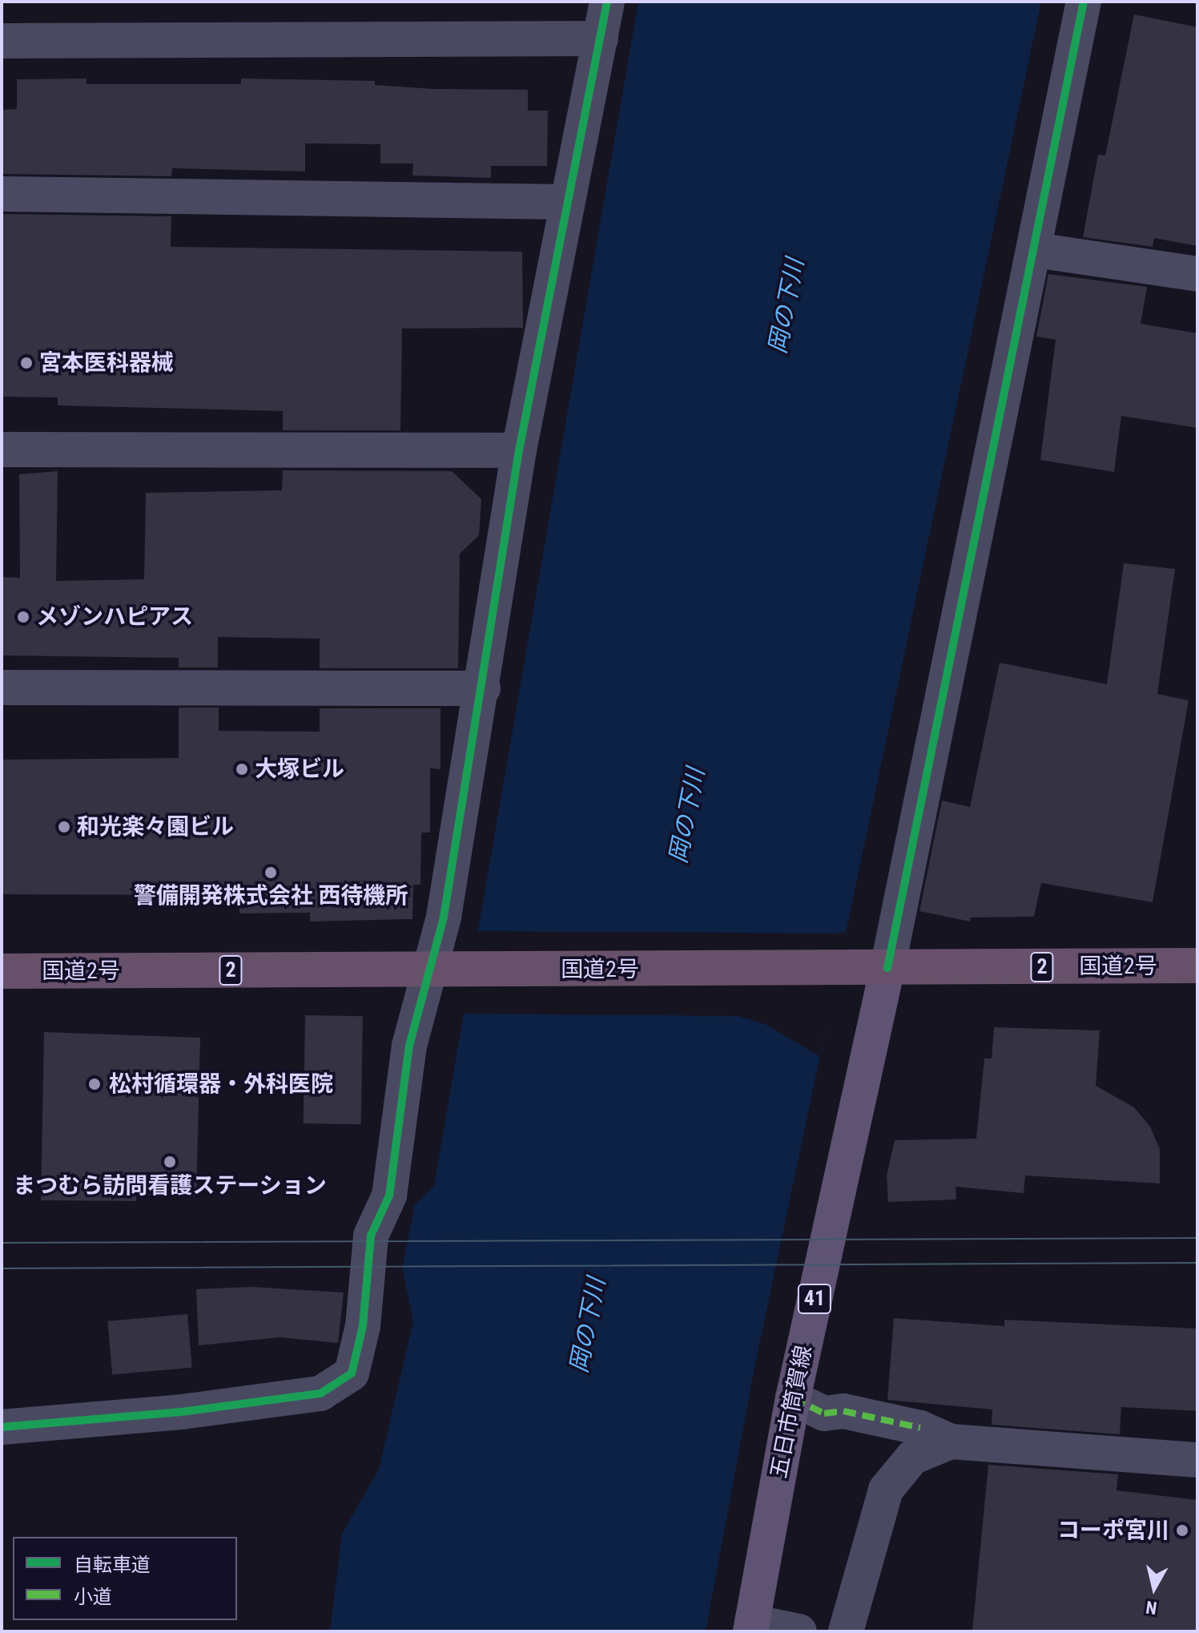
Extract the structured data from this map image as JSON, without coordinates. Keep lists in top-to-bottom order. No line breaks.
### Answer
{"streets":{"highway":["国道2号","2"],"main road":["41","五日市筒賀線"]},"crossings":[["国道2号","五日市筒賀線"]],"water":["岡の下川"],"places":["宮本医科器械","メゾンハピアス","大塚ビル","和光楽々園ビル","警備開発株式会社 西待機所","松村循環器・外科医院","まつむら訪問看護ステーション","コーポ宮川"],"legend":["自転車道","小道"],"north":"bottom"}
